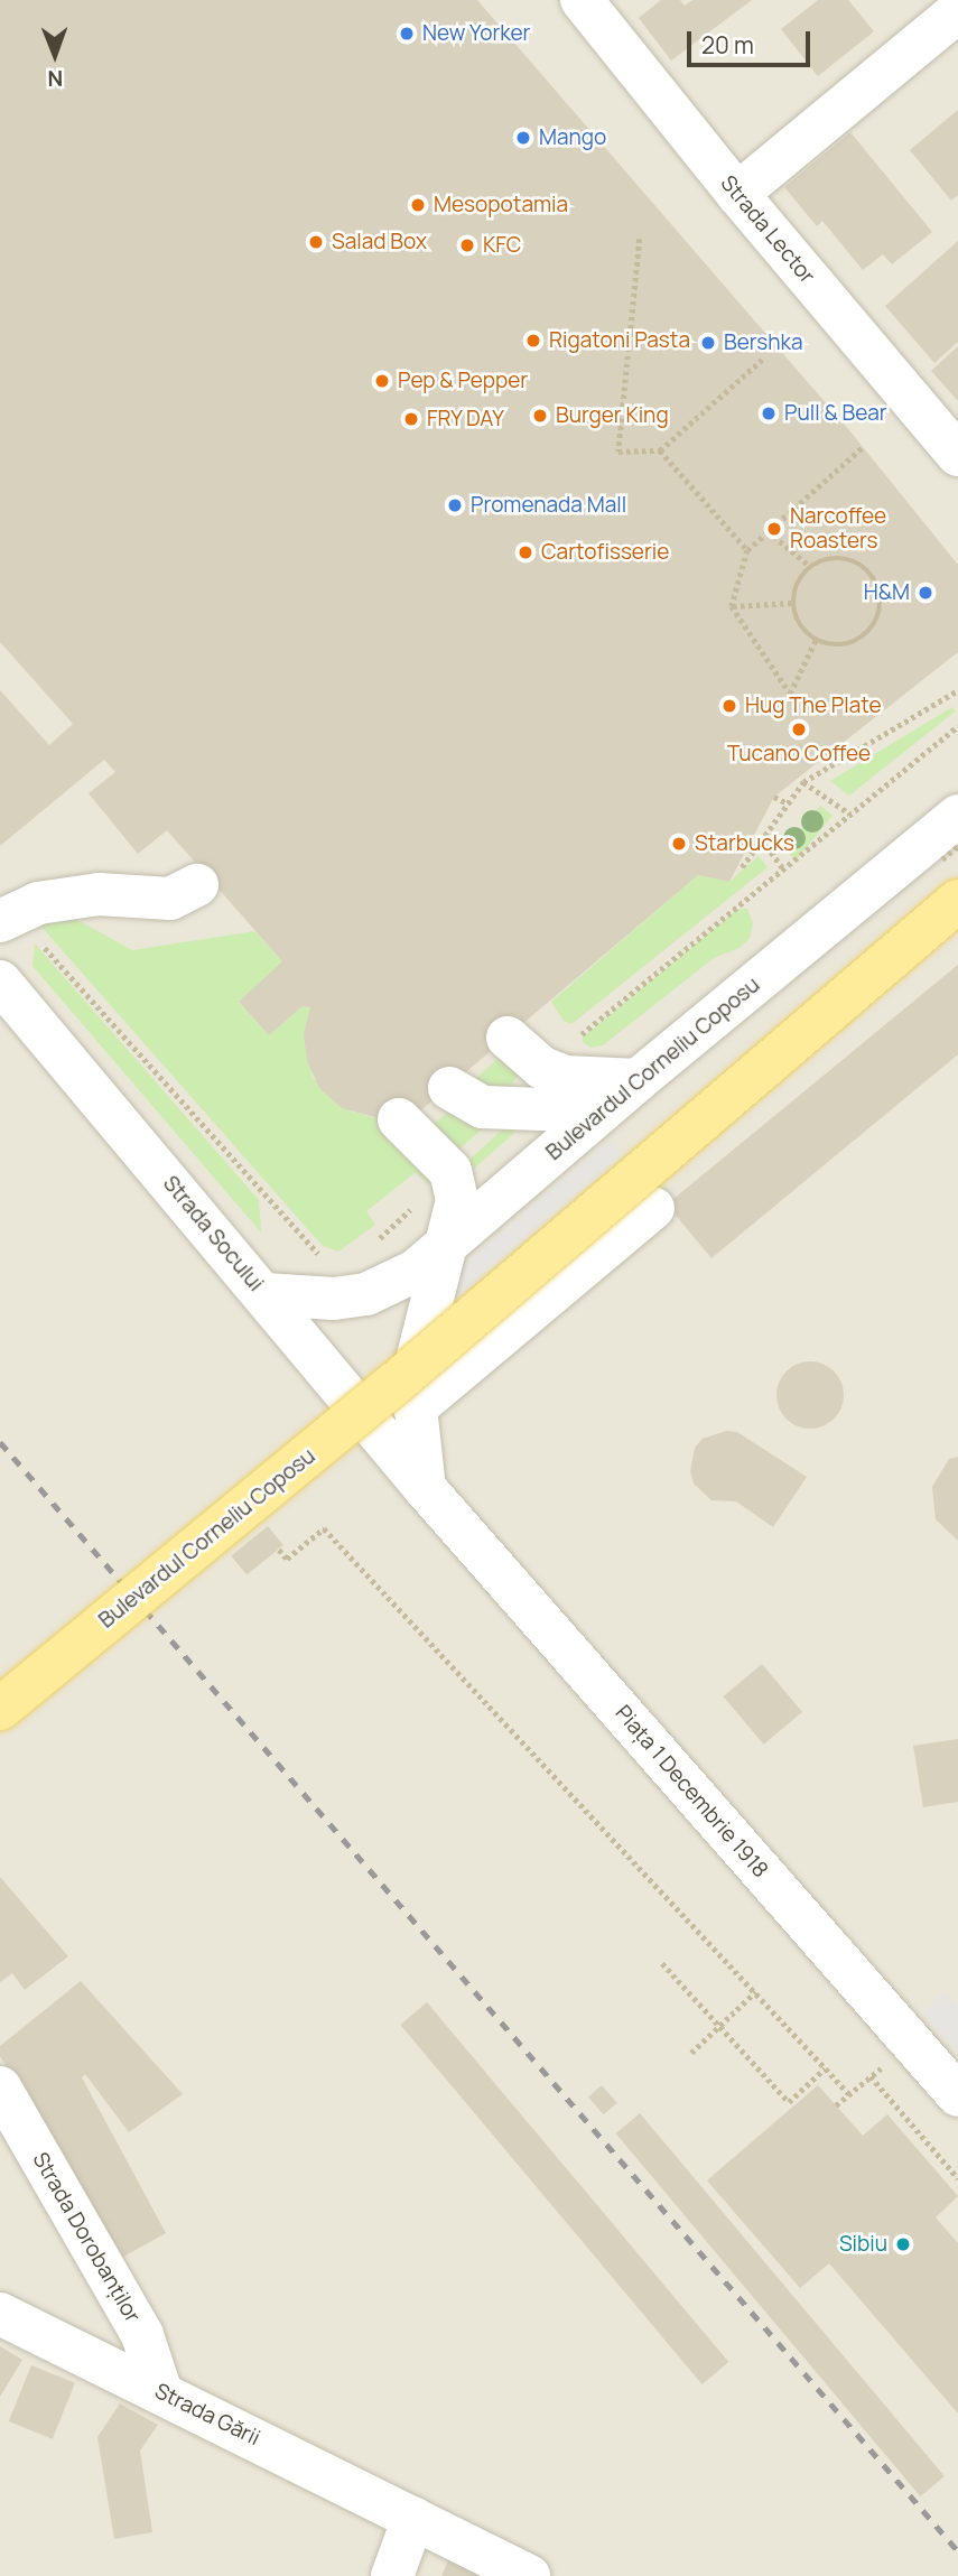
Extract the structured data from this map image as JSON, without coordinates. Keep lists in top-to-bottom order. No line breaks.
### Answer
{"streets":{"main road":["Bulevardul Corneliu Coposu"],"street":["Strada Lector","Strada Socului","Piața 1 Decembrie 1918","Strada Dorobanților","Strada Gării"]},"crossings":[["Bulevardul Corneliu Coposu","Strada Socului"],["Strada Socului","Piața 1 Decembrie 1918"],["Strada Dorobanților","Strada Gării"]],"places":["New Yorker","Mango","Mesopotamia","Salad Box","KFC","Rigatoni Pasta","Bershka","Pep & Pepper","Pull & Bear","Burger King","FRY DAY","Promenada Mall","Narcoffee Roasters","Cartofisserie","H&M","Hug The Plate","Tucano Coffee","Starbucks","Sibiu"],"scale_bar":"20 m","north":"bottom"}
